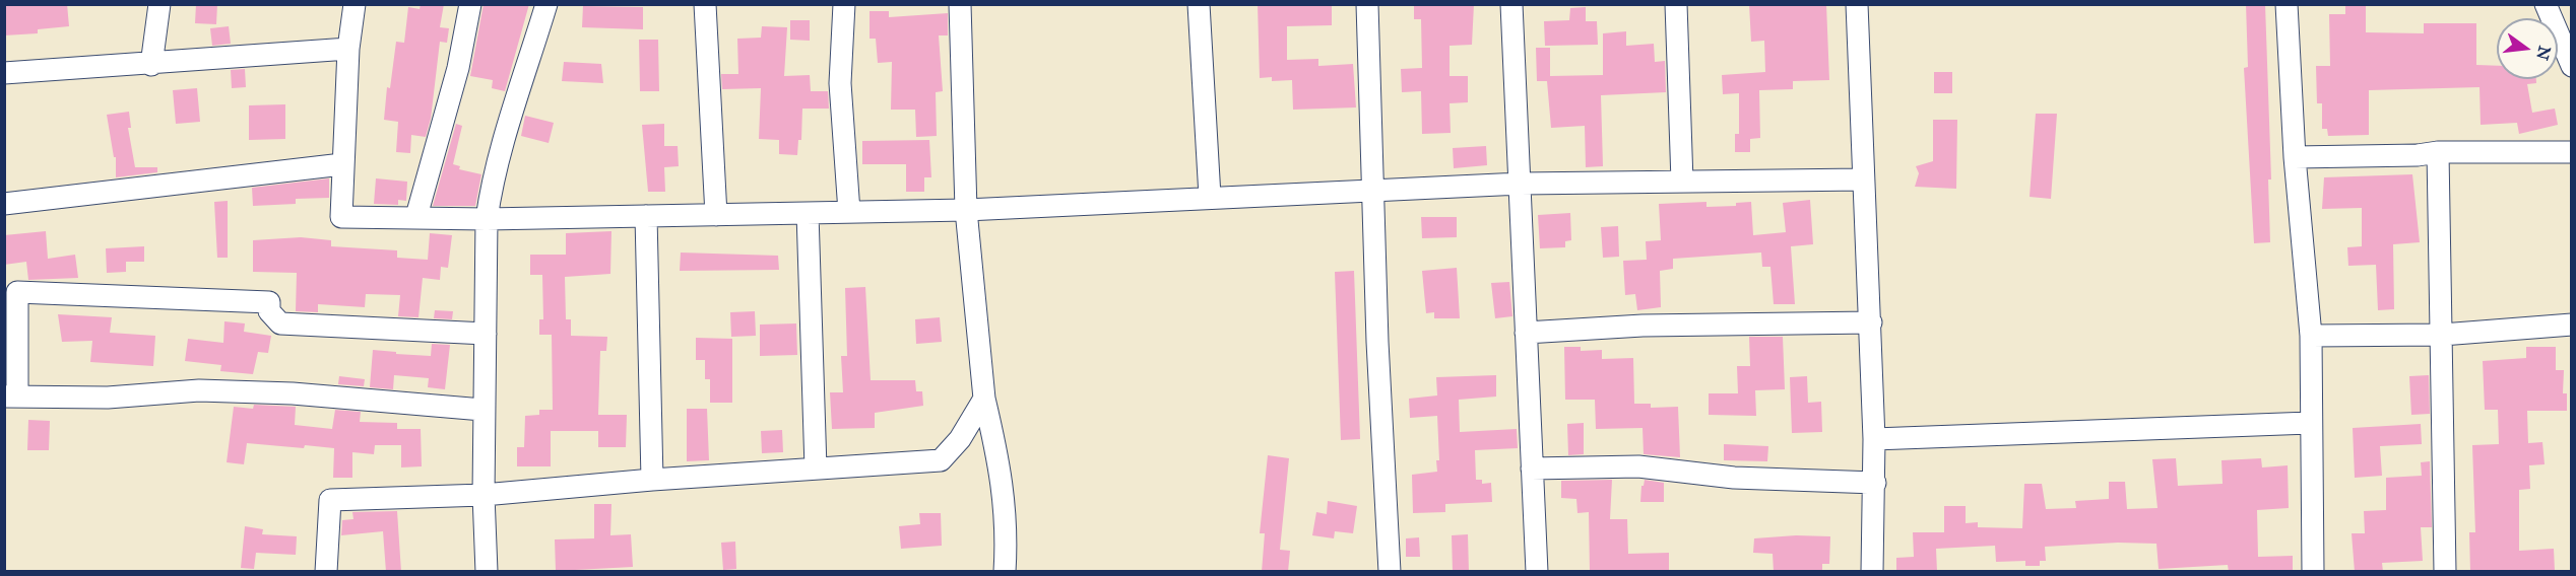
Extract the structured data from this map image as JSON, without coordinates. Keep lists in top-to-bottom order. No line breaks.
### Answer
{"north":"right"}
